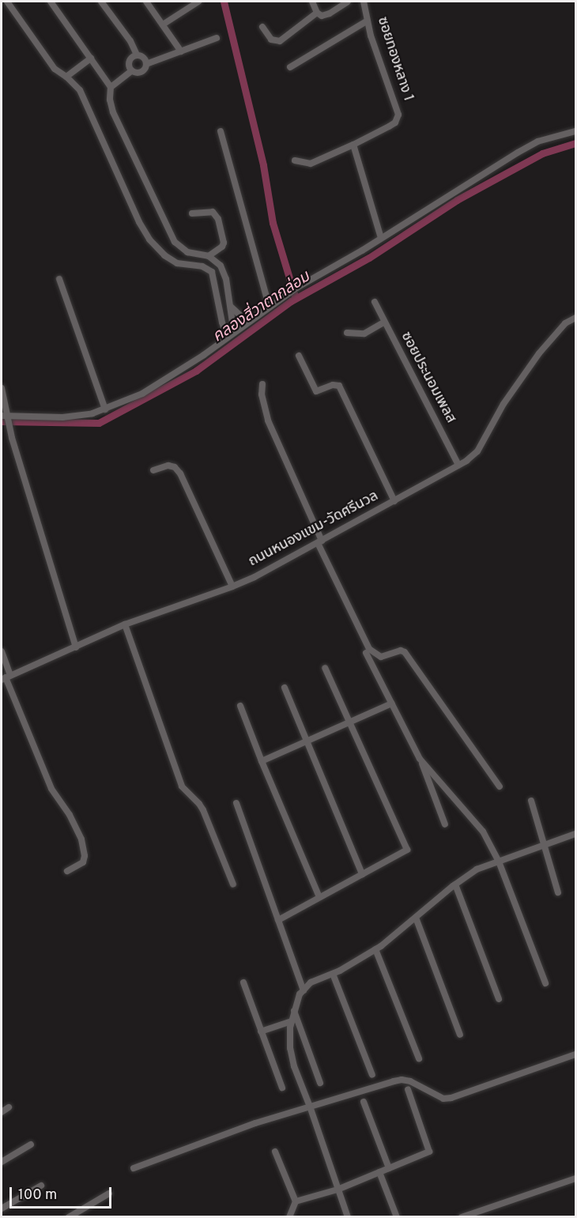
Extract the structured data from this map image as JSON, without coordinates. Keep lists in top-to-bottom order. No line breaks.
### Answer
{"streets":{"street":["ซอยทองหลาง 1","ซอยประนอมเพลส","ถนนหนองแขม-วัดศรีนวล"]},"crossings":[["ซอยประนอมเพลส","ถนนหนองแขม-วัดศรีนวล"]],"water":["คลองสี่วาตากล่อม"],"scale_bar":"100 m"}
